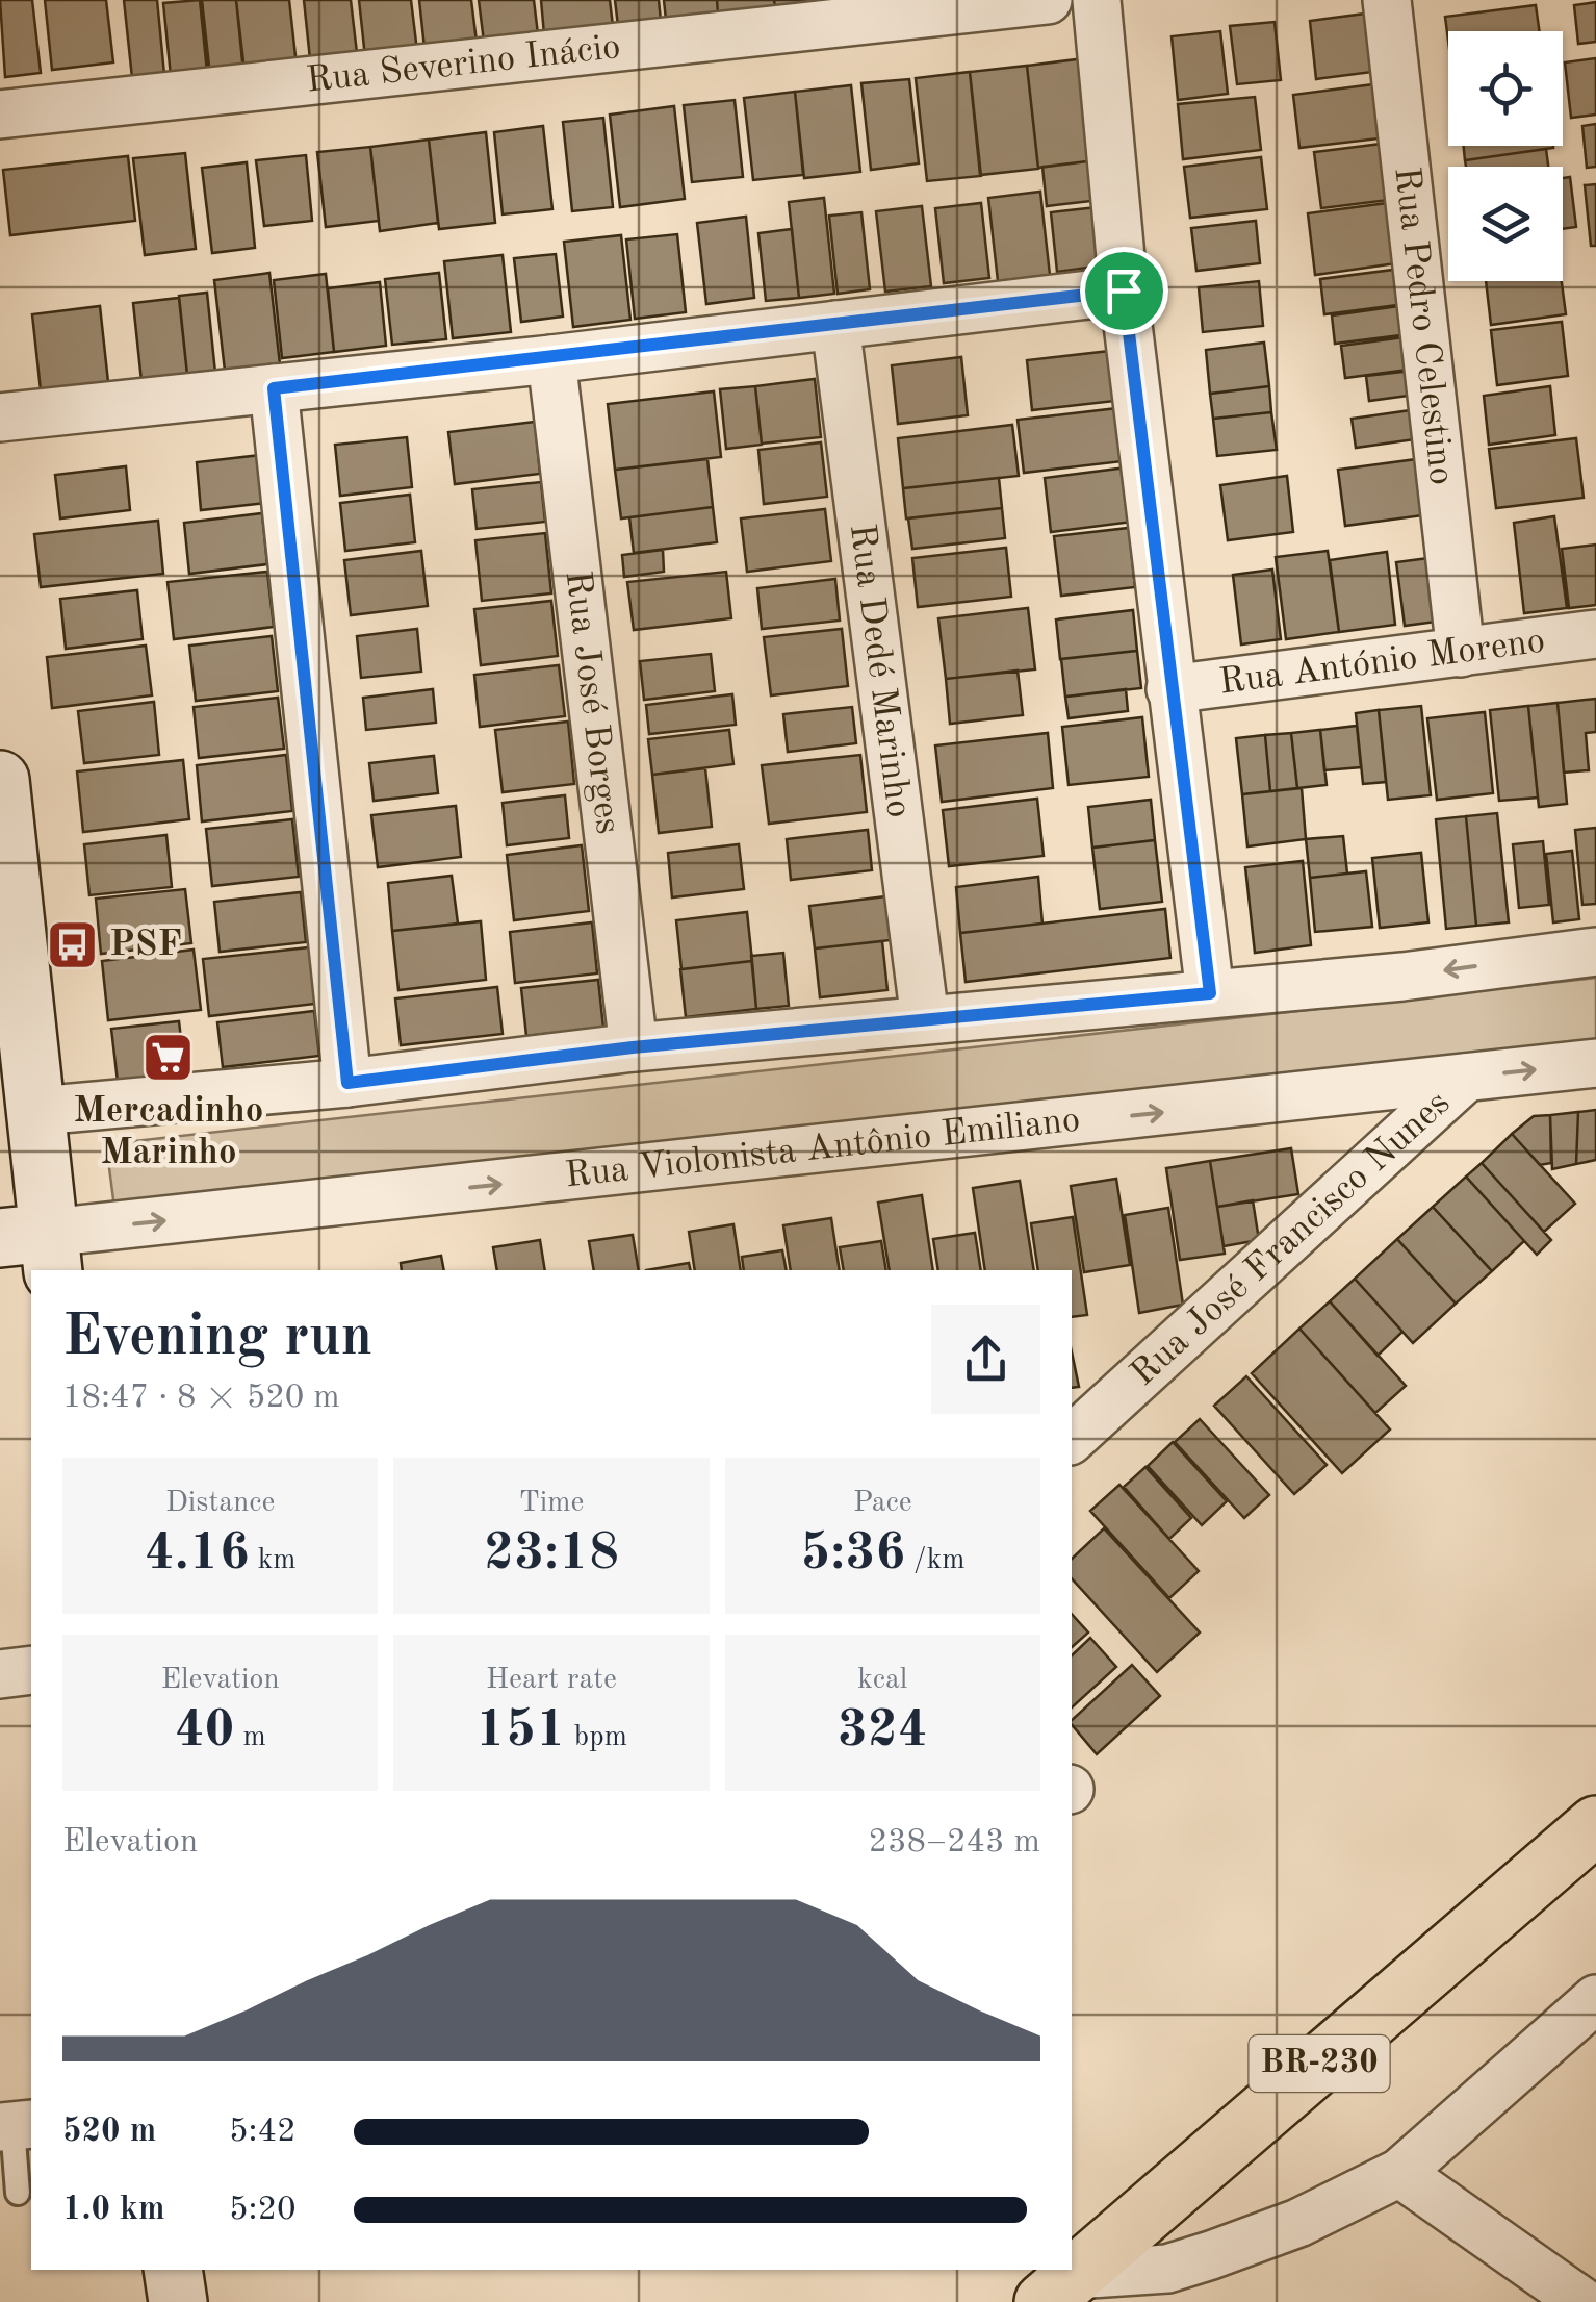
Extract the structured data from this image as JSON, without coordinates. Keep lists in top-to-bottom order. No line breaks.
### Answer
{"streets":{"highway":["BR-230"],"street":["Rua Severino Inácio","Rua Pedro Celestino","Rua António Moreno","Rua Dedé Marinho","Rua José Borges","Rua Violonista Antônio Emiliano","Rua José Francisco Nunes"]},"crossings":[["Rua Pedro Celestino","Rua António Moreno"],["Rua Violonista Antônio Emiliano","Rua José Francisco Nunes"]],"places":{"bus stop":["PSF"],"supermarket":["Mercadinho Marinho"]},"page":{"heading":["Evening run","18:47 · 8 × 520 m"],"stats":[["Distance","4.16 km"],["Time","23:18"],["Pace","5:36 /km"],["Elevation","40 m"],["Heart rate","151 bpm"],["kcal","324"]],"chart":["Elevation","238–243 m"],"list":[{"name":"520 m","note":"5:42"},{"name":"1.0 km","note":"5:20"}]}}
